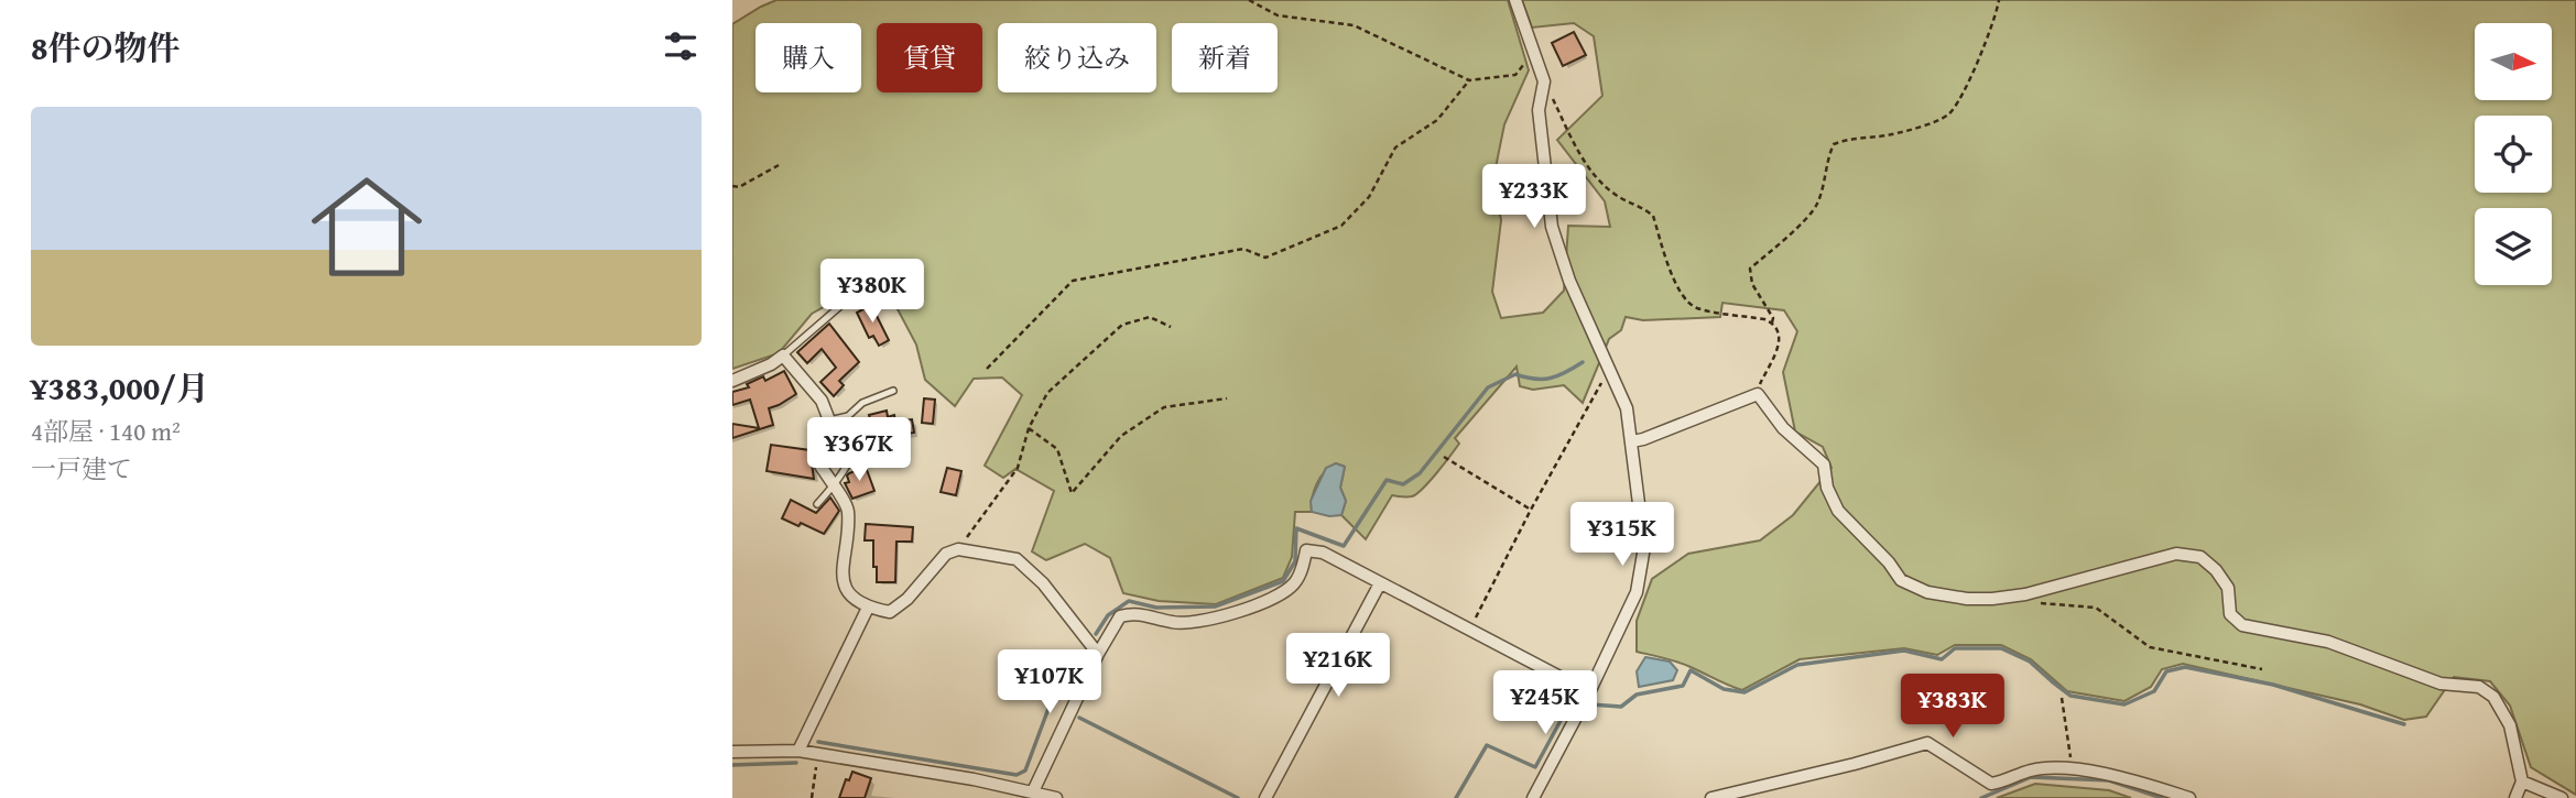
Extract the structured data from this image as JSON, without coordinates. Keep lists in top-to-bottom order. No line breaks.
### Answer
{"north":"right","page":{"heading":"8件の物件","chip":["購入","賃貸","絞り込み","新着"],"list":[{"name":"¥383,000/月","note":"4部屋 · 140 m² · 一戸建て"}],"price":["¥233K","¥380K","¥367K","¥315K","¥216K","¥107K","¥245K","¥383K"]}}
